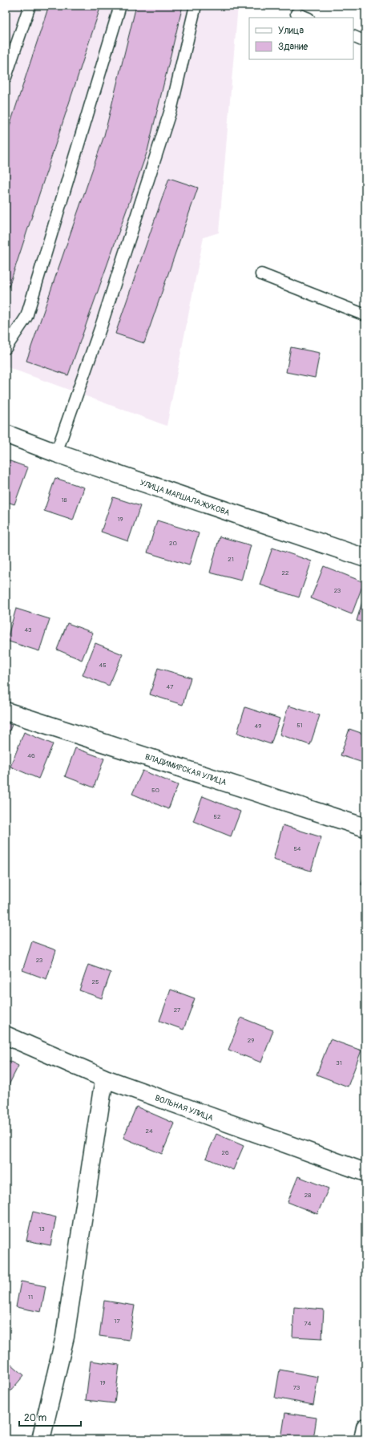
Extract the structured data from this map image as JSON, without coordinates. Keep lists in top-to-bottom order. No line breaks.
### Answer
{"streets":{"street":["УЛИЦА МАРШАЛА ЖУКОВА","ВЛАДИМИРСКАЯ УЛИЦА","ВОЛЬНАЯ УЛИЦА"]},"house_numbers":["18","19","20","21","22","23","43","45","47","51","49","46","50","52","54","23","25","27","29","31","24","26","28","13","11","17","74","19","73"],"legend":["Улица","Здание"],"scale_bar":"20 m"}
